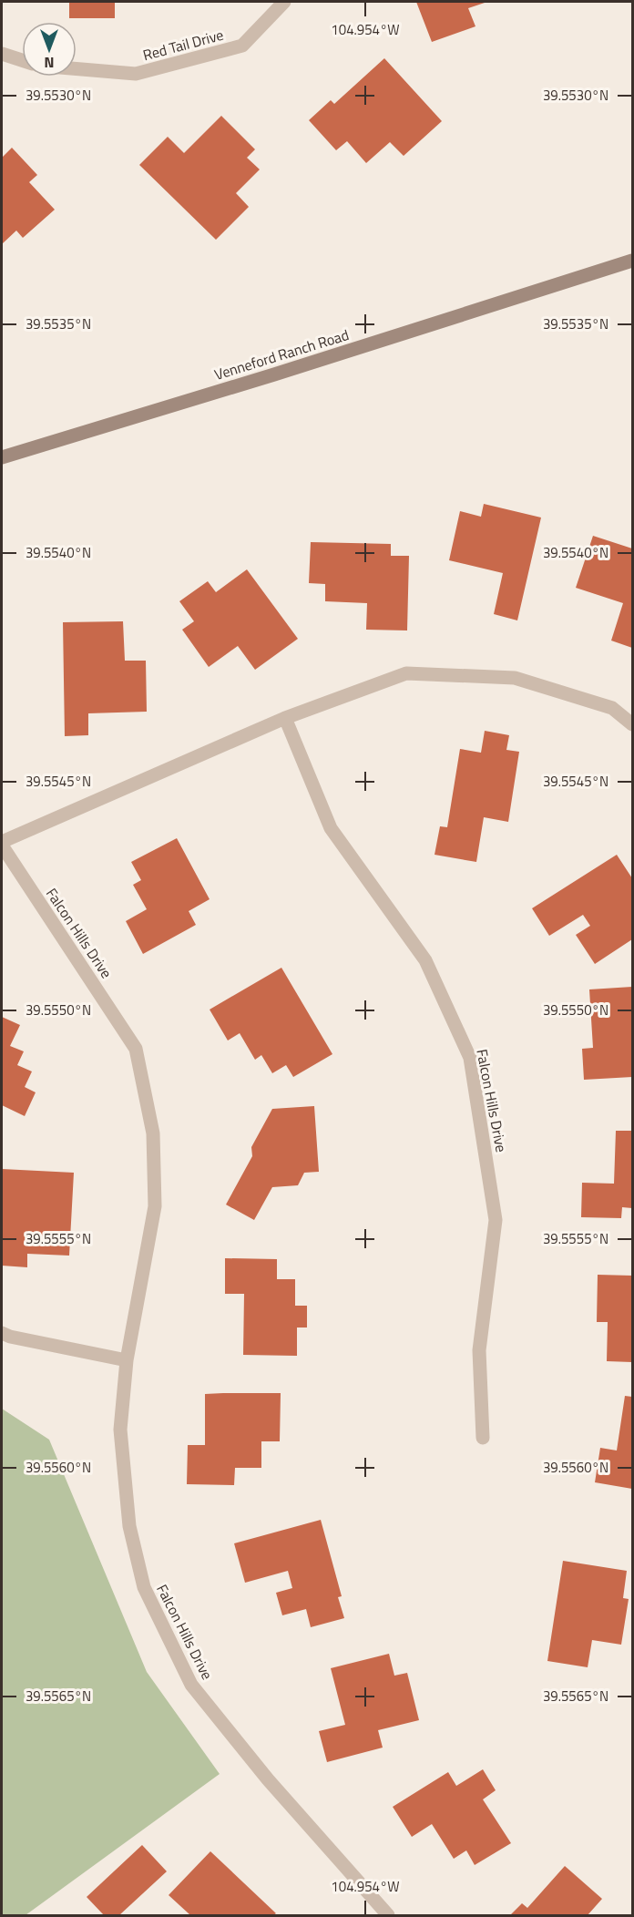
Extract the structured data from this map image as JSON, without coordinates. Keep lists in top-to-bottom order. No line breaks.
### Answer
{"streets":{"street":["Red Tail Drive","Venneford Ranch Road","Falcon Hills Drive"]},"north":"bottom","coordinates":["104.954°W","39.5530°N","39.5535°N","39.5540°N","39.5545°N","39.5550°N","39.5555°N","39.5560°N","39.5565°N"]}
